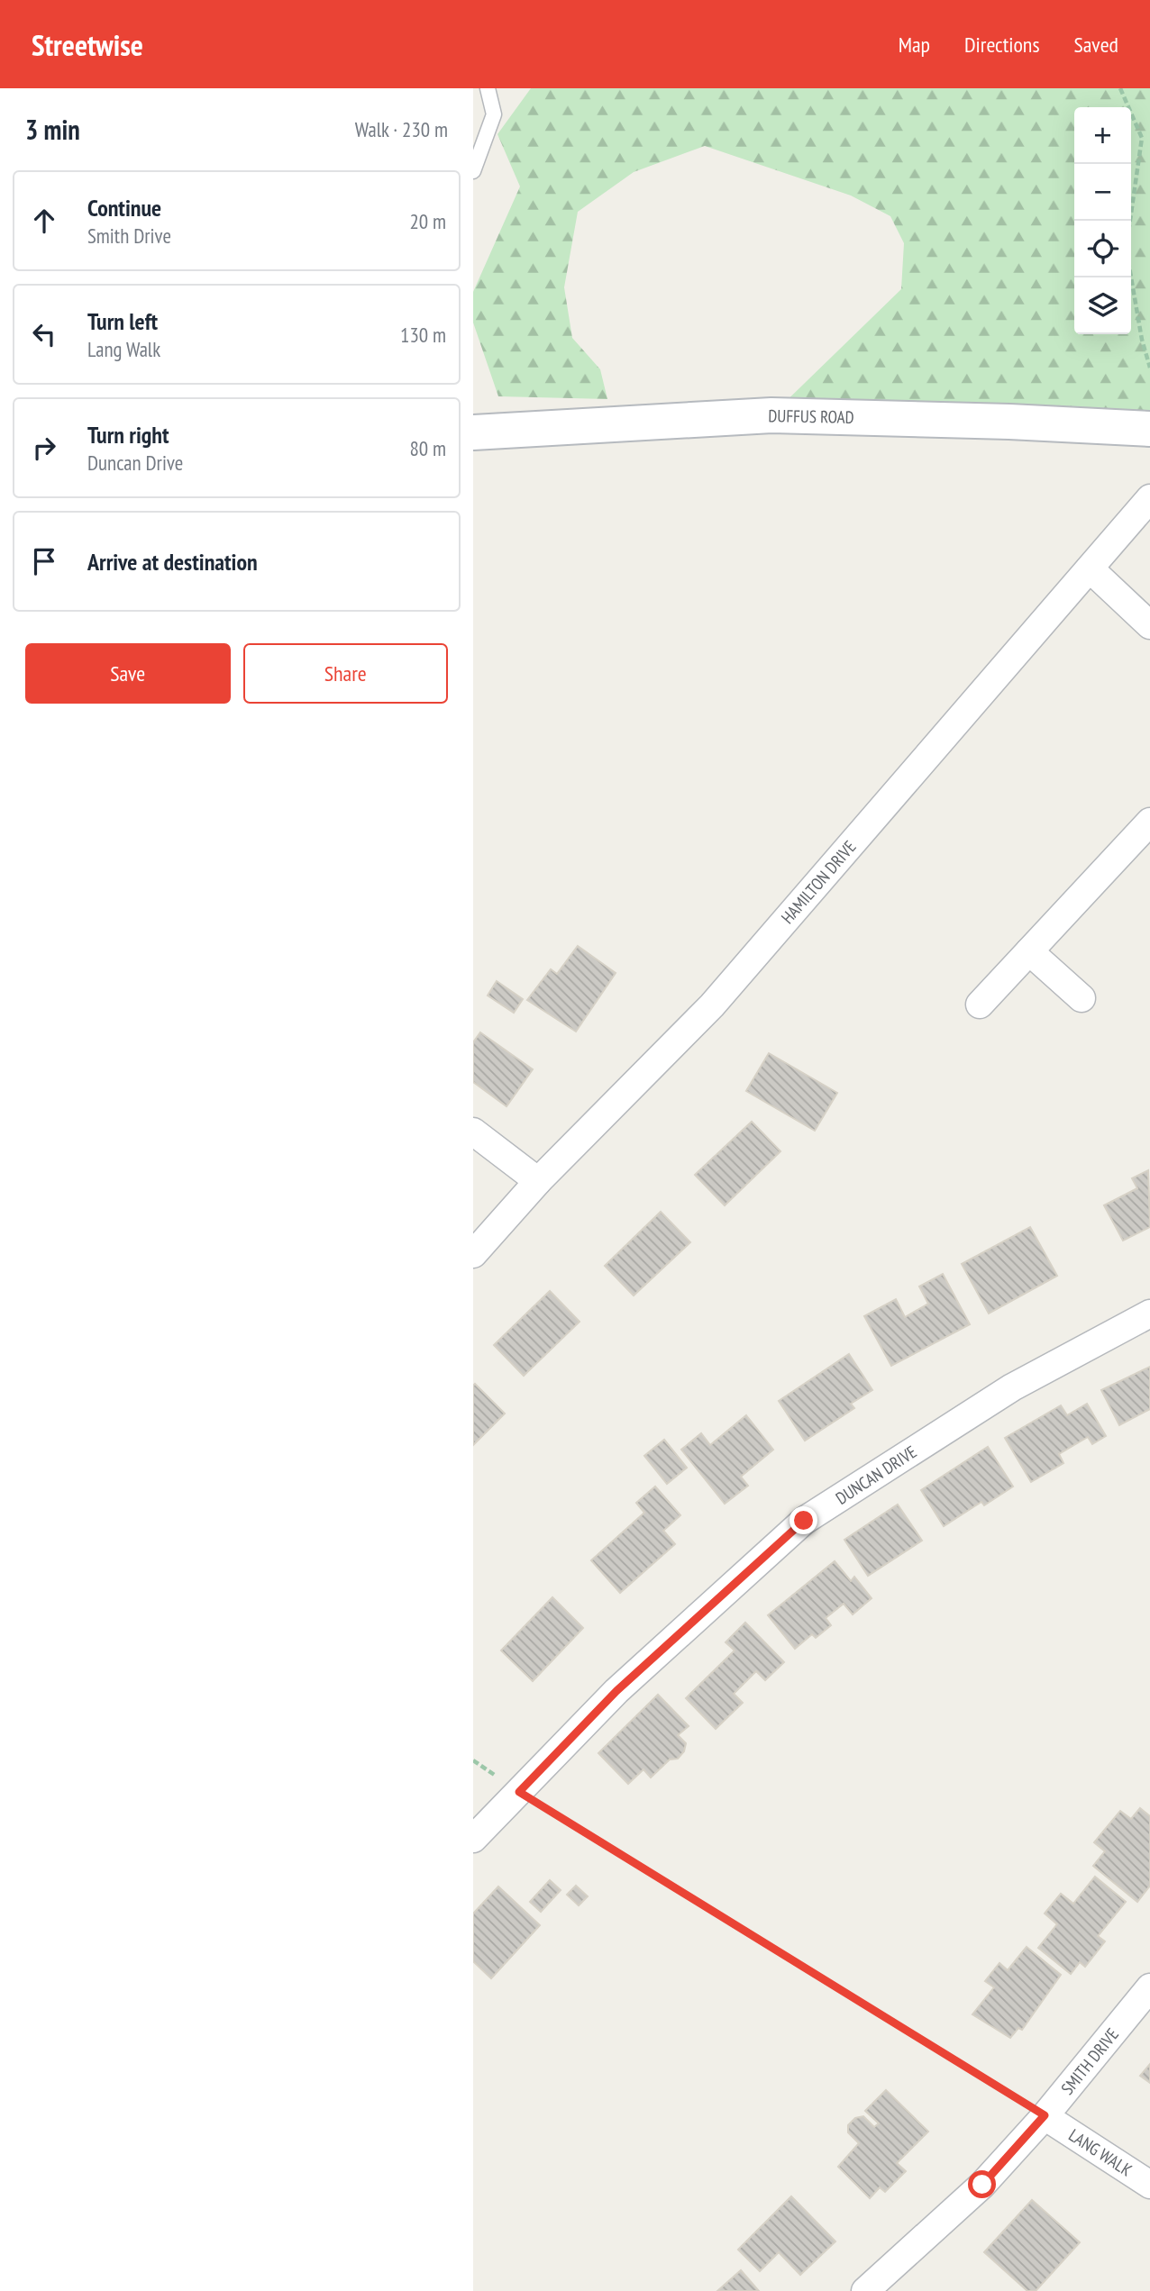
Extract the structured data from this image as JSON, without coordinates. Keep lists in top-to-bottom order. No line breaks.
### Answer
{"streets":{"main road":["DUFFUS ROAD"],"street":["HAMILTON DRIVE","DUNCAN DRIVE","SMITH DRIVE","LANG WALK"]},"crossings":[["SMITH DRIVE","LANG WALK"]],"page":{"header":"Streetwise","nav":["Map","Directions","Saved"],"heading":["3 min","Walk · 230 m"],"map_buttons":["+","−"],"list":[["Continue","Smith Drive","20 m"],["Turn left","Lang Walk","130 m"],["Turn right","Duncan Drive","80 m"],"Arrive at destination"],"buttons":["Save","Share"]}}
